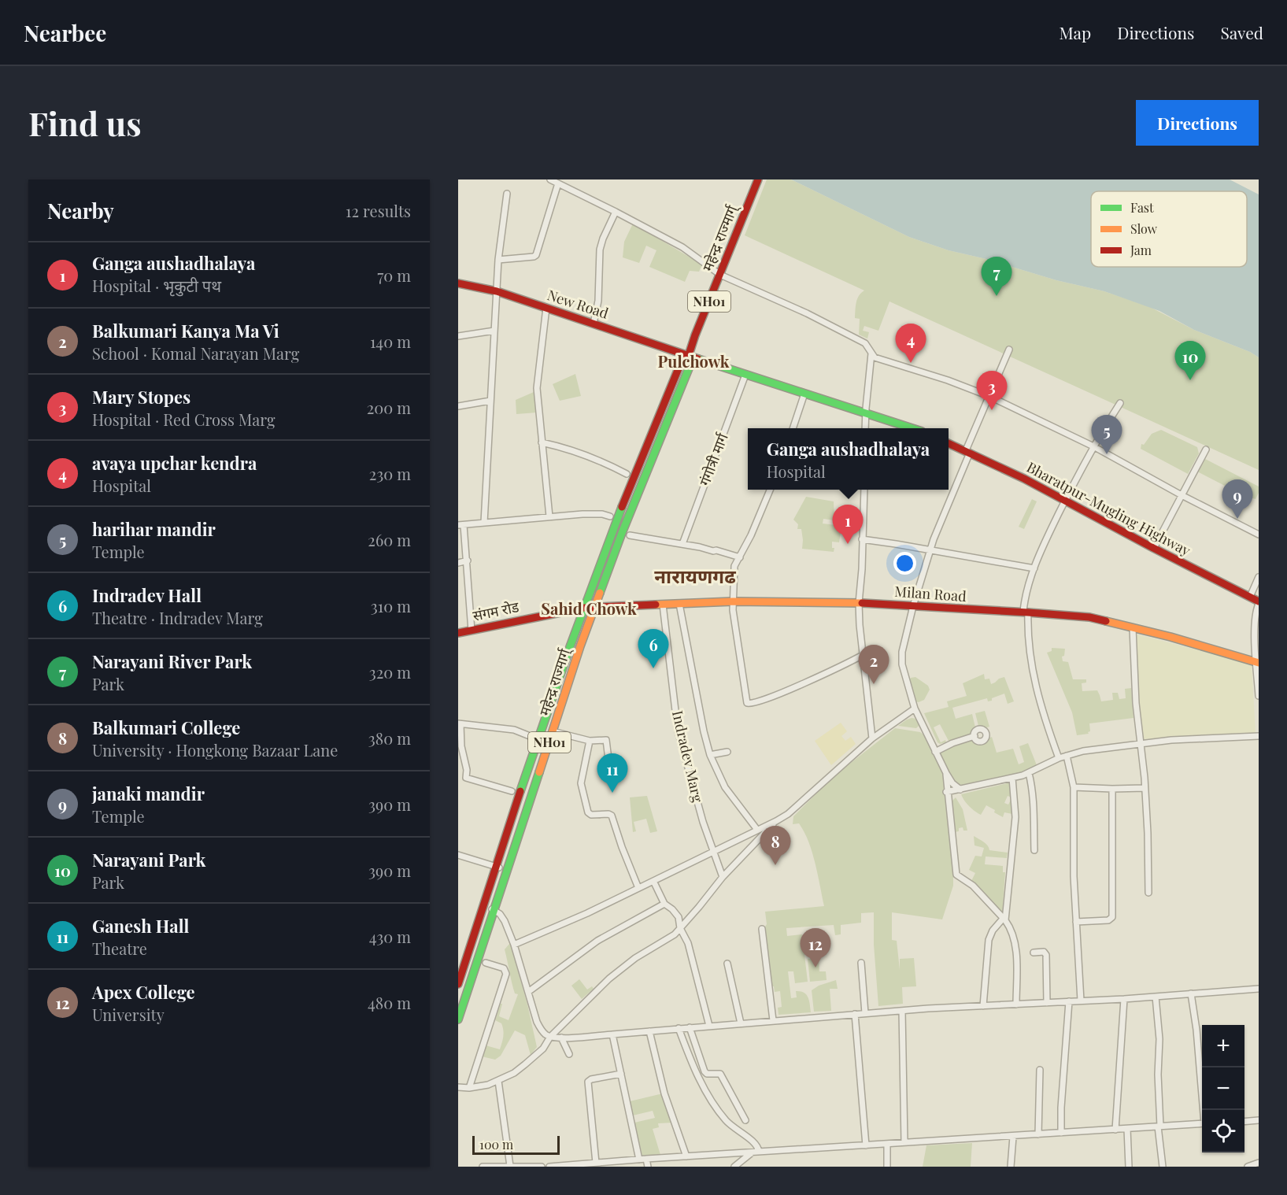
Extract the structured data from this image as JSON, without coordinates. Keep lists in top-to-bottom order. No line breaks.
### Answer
{"streets":{"main road":["महेन्द्र राज्मार्ग्","NH01","New Road","Bharatpur-Mugling Highway","Milan Road","संगम रोड"],"street":["गंगोत्री मार्ग","Indradev Marg"]},"crossings":[["महेन्द्र राज्मार्ग्","New Road"],["महेन्द्र राज्मार्ग्","Milan Road"],["महेन्द्र राज्मार्ग्","संगम रोड"],["Milan Road","संगम रोड"],["Milan Road","Indradev Marg"]],"districts":["Pulchowk","नारायणगढ","Sahid Chowk"],"legend":["Fast","Slow","Jam"],"scale_bar":"100 m","page":{"header":"Nearbee","nav":["Map","Directions","Saved"],"buttons":"Directions","title":"Find us","heading":["Nearby","12 results"],"list":[{"mark":"1","name":"Ganga aushadhalaya","note":"Hospital · भृकुटी पथ","value":"70 m"},{"mark":"2","name":"Balkumari Kanya Ma Vi","note":"School · Komal Narayan Marg","value":"140 m"},{"mark":"3","name":"Mary Stopes","note":"Hospital · Red Cross Marg","value":"200 m"},{"mark":"4","name":"avaya upchar kendra","note":"Hospital","value":"230 m"},{"mark":"5","name":"harihar mandir","note":"Temple","value":"260 m"},{"mark":"6","name":"Indradev Hall","note":"Theatre · Indradev Marg","value":"310 m"},{"mark":"7","name":"Narayani River Park","note":"Park","value":"320 m"},{"mark":"8","name":"Balkumari College","note":"University · Hongkong Bazaar Lane","value":"380 m"},{"mark":"9","name":"janaki mandir","note":"Temple","value":"390 m"},{"mark":"10","name":"Narayani Park","note":"Park","value":"390 m"},{"mark":"11","name":"Ganesh Hall","note":"Theatre","value":"430 m"},{"mark":"12","name":"Apex College","note":"University","value":"480 m"}],"pins":["7","4","10","3","5","9","1","6","2","11","8","12"],"popup":["Ganga aushadhalaya","Hospital"],"map_buttons":["+","−"],"scale":"100 m"}}
